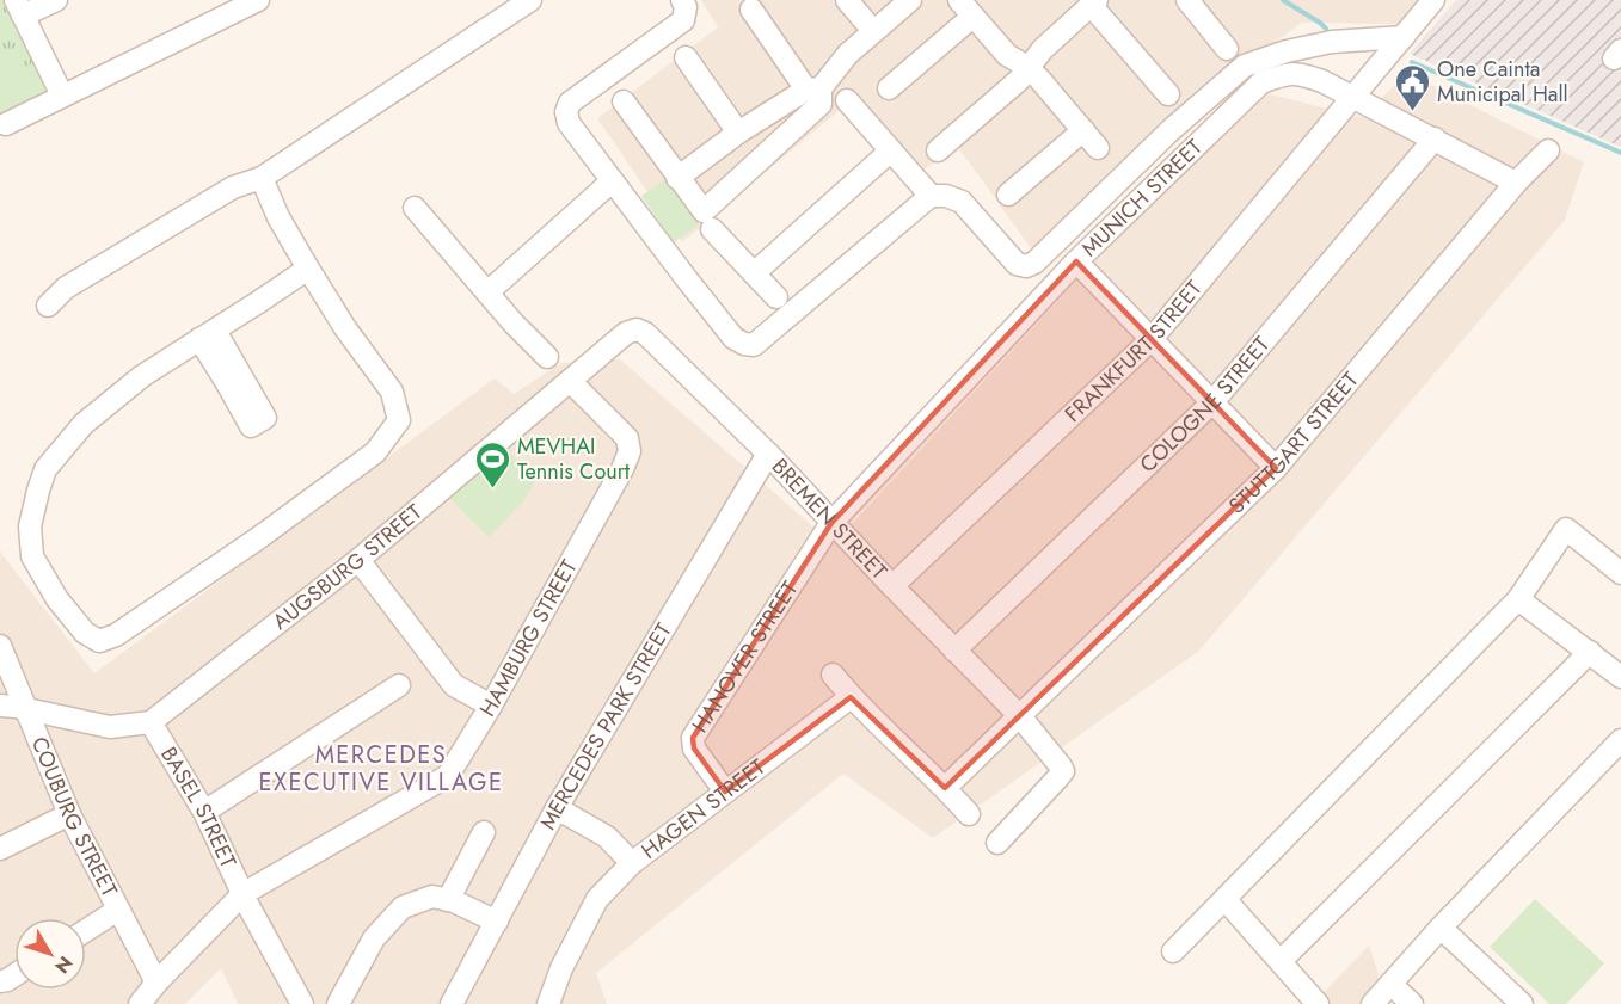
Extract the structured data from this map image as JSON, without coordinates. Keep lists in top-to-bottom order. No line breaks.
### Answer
{"streets":{"street":["MUNICH STREET","FRANKFURT STREET","COLOGNE STREET","STUTTGART STREET","BREMEN STREET","AUGSBURG STREET","HAMBURG STREET","HANOVER STREET","MERCEDES PARK STREET","BASEL STREET","HAGEN STREET","COUBURG STREET"]},"crossings":[["MUNICH STREET","FRANKFURT STREET"],["MUNICH STREET","COLOGNE STREET"],["MUNICH STREET","STUTTGART STREET"],["MUNICH STREET","BREMEN STREET"],["MUNICH STREET","HANOVER STREET"],["FRANKFURT STREET","BREMEN STREET"],["COLOGNE STREET","BREMEN STREET"],["STUTTGART STREET","BREMEN STREET"],["BREMEN STREET","AUGSBURG STREET"],["BREMEN STREET","HANOVER STREET"],["BREMEN STREET","MERCEDES PARK STREET"],["AUGSBURG STREET","HAMBURG STREET"],["AUGSBURG STREET","BASEL STREET"],["HAMBURG STREET","BASEL STREET"],["HAMBURG STREET","COUBURG STREET"],["HANOVER STREET","HAGEN STREET"],["MERCEDES PARK STREET","HAGEN STREET"]],"districts":["MERCEDES EXECUTIVE VILLAGE"],"places":{"public building":["One Cainta Municipal Hall"],"sports":["MEVHAI Tennis Court"]},"north":"bottom right"}
